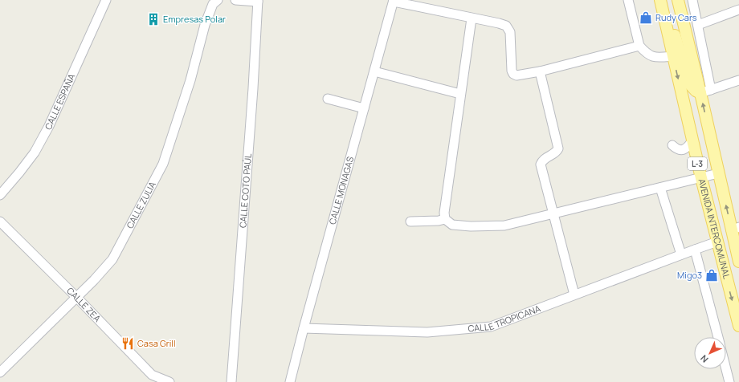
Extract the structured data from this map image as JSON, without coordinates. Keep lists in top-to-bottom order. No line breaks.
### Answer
{"streets":{"main road":["L-3","AVENIDA INTERCOMUNAL"],"street":["CALLE ESPAÑA","CALLE COTO PAÚL","CALLE MONAGAS","CALLE ZULIA","CALLE ZEA","CALLE TROPICANA"]},"crossings":[["CALLE MONAGAS","CALLE TROPICANA"],["CALLE ZULIA","CALLE ZEA"],["AVENIDA INTERCOMUNAL","CALLE TROPICANA"]],"places":{"shop":["Rudy Cars","Migo3"],"building":["Empresas Polar"],"restaurant":["Casa Grill"]},"north":"bottom left"}
